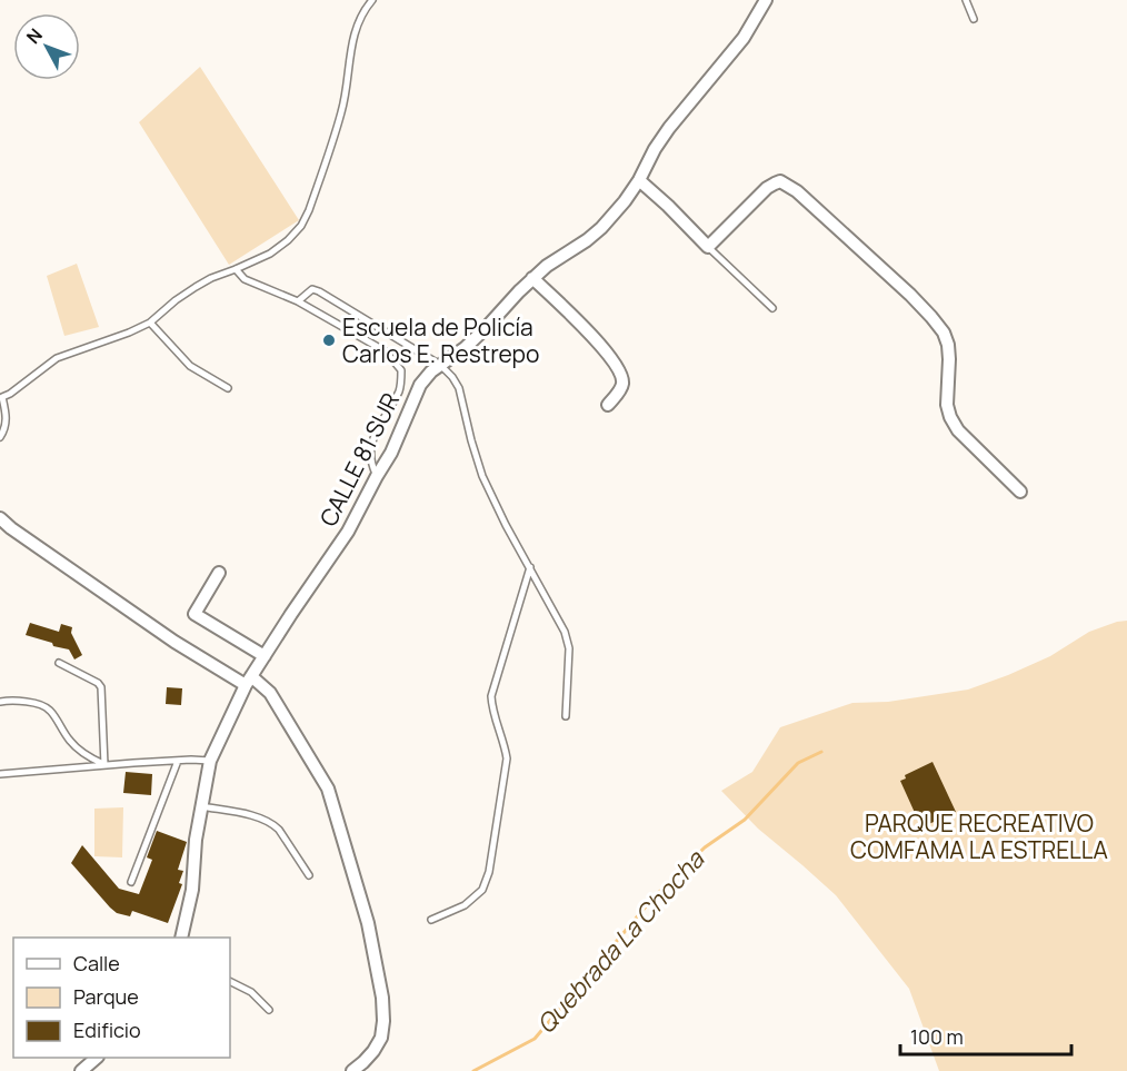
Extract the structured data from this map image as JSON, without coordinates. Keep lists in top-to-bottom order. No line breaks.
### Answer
{"streets":{"street":["CALLE 81 SUR"]},"water":["Quebrada La Chocha"],"parks":["PARQUE RECREATIVO COMFAMA LA ESTRELLA"],"places":["Escuela de Policía Carlos E. Restrepo"],"legend":["Calle","Parque","Edificio"],"scale_bar":"100 m","north":"top left"}
